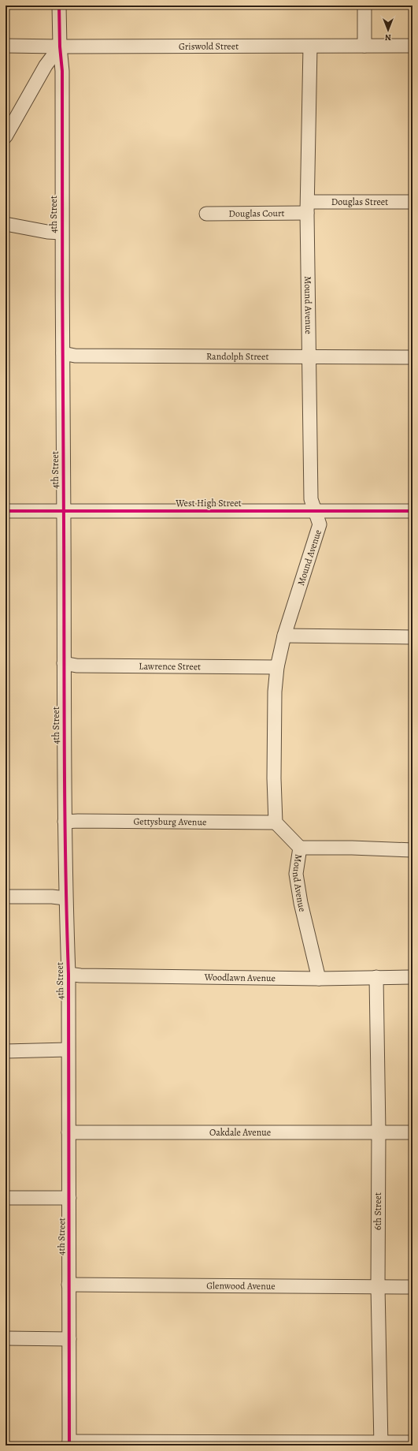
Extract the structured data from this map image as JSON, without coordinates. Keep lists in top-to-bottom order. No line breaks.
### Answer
{"streets":{"street":["Griswold Street","Douglas Street","Douglas Court","4th Street","Mound Avenue","Randolph Street","West High Street","Lawrence Street","Gettysburg Avenue","Woodlawn Avenue","Oakdale Avenue","6th Street","Glenwood Avenue"]},"crossings":[["Griswold Street","4th Street"],["Griswold Street","Mound Avenue"],["Douglas Street","Douglas Court"],["Douglas Street","Mound Avenue"],["Douglas Court","Mound Avenue"],["4th Street","Randolph Street"],["4th Street","West High Street"],["4th Street","Lawrence Street"],["4th Street","Gettysburg Avenue"],["4th Street","Woodlawn Avenue"],["4th Street","Oakdale Avenue"],["4th Street","Glenwood Avenue"],["Mound Avenue","Randolph Street"],["Mound Avenue","West High Street"],["Mound Avenue","Lawrence Street"],["Mound Avenue","Gettysburg Avenue"],["Mound Avenue","Woodlawn Avenue"],["Woodlawn Avenue","6th Street"],["Oakdale Avenue","6th Street"],["6th Street","Glenwood Avenue"]],"north":"bottom"}
